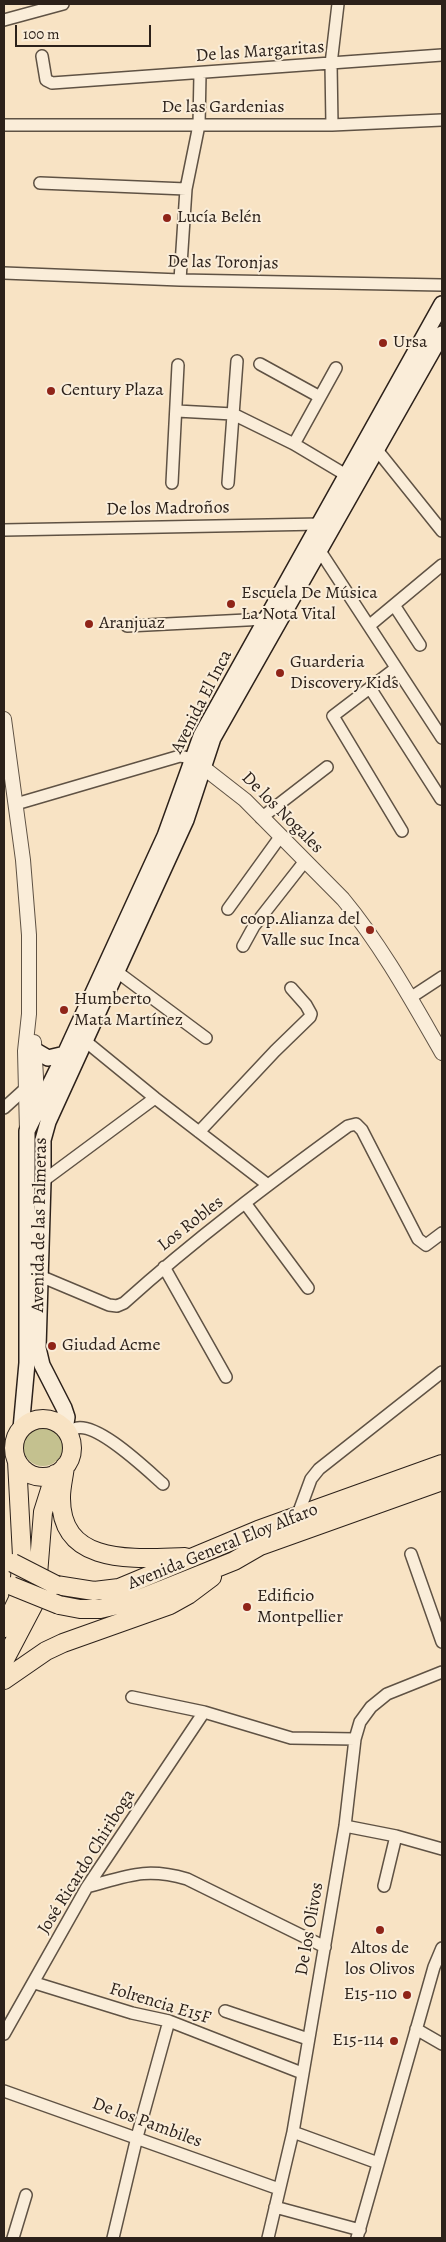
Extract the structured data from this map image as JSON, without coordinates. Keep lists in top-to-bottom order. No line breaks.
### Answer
{"streets":{"main road":["Avenida El Inca","Avenida de las Palmeras","Avenida General Eloy Alfaro"],"street":["De las Margaritas","De las Gardenias","De las Toronjas","De los Madroños","De los Nogales","Los Robles","José Ricardo Chiriboga","De los Olivos","Folrencia E15F","De los Pambiles"]},"crossings":[["De los Madroños","Avenida El Inca"],["Avenida El Inca","De los Nogales"],["Avenida El Inca","Avenida de las Palmeras"],["Los Robles","Avenida de las Palmeras"],["José Ricardo Chiriboga","Folrencia E15F"],["De los Olivos","Folrencia E15F"],["De los Olivos","De los Pambiles"]],"places":["Lucía Belén","Ursa","Century Plaza","Escuela De Música La Nota Vital","Aranjuaz","Guarderia Discovery Kids","coop.Alianza del Valle suc Inca","Humberto Mata Martínez","Giudad Acme","Edificio Montpellier","Altos de los Olivos","E15-110","E15-114"],"scale_bar":"100 m"}
